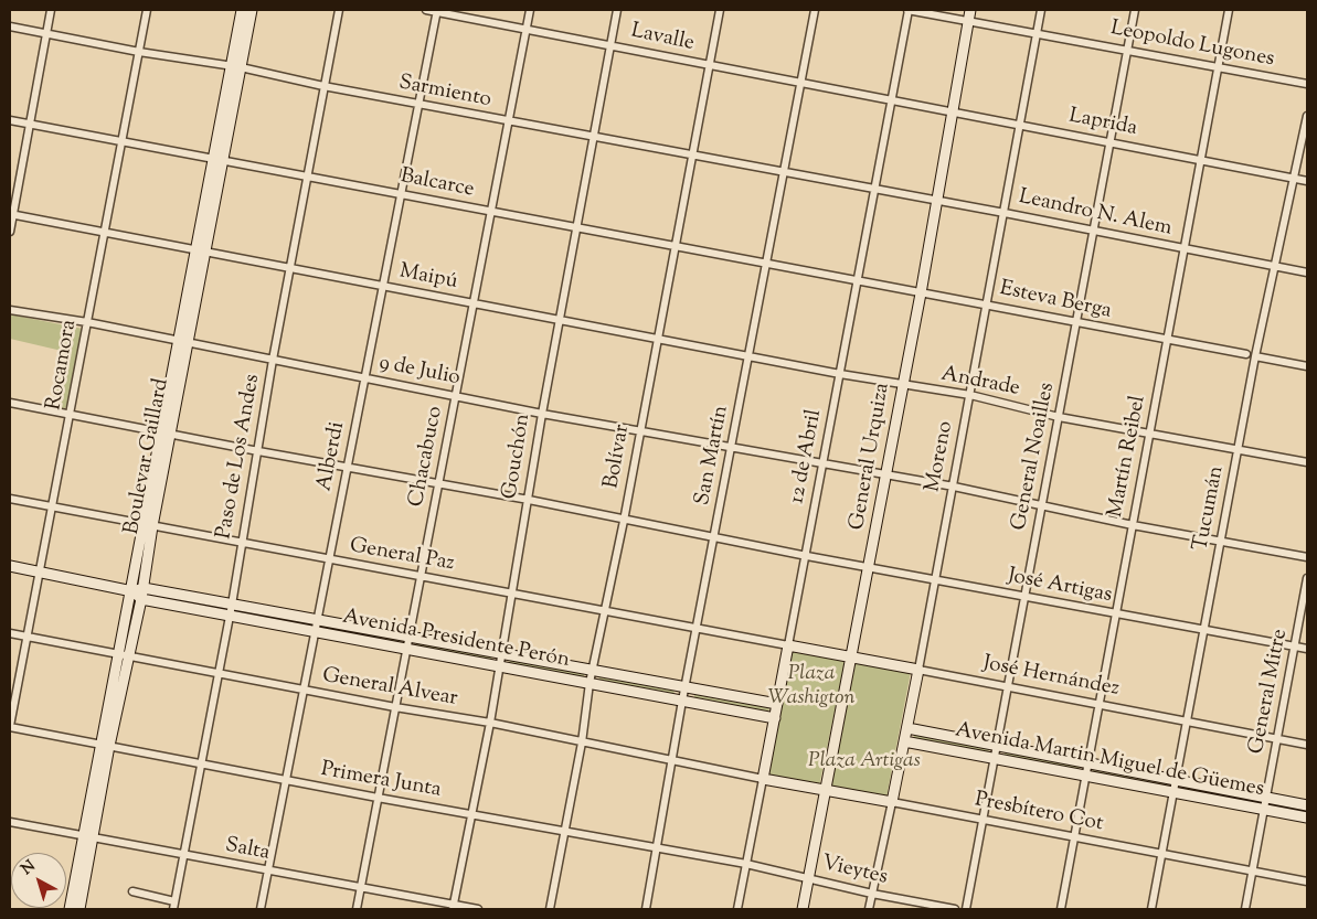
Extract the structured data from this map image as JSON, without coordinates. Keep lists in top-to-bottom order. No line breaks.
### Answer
{"streets":{"main road":["Boulevar Gaillard","12 de Abril","General Urquiza","Moreno","Avenida Presidente Perón","José Hernández","Avenida Martin Miguel de Güemes","Presbítero Cot"],"street":["Lavalle","Leopoldo Lugones","Sarmiento","Laprida","Balcarce","Leandro N. Alem","Maipú","Esteva Berga","Rocamora","9 de Julio","Andrade","San Martín","Paso de Los Andes","Alberdi","Chacabuco","Gouchón","Bolívar","General Noailles","Martín Reibel","Tucumán","General Paz","José Artigas","General Alvear","General Mitre","Primera Junta","Salta","Vieytes"]},"crossings":[["Lavalle","Laprida"],["Lavalle","San Martín"],["Lavalle","Alberdi"],["Lavalle","Chacabuco"],["Lavalle","Gouchón"],["Lavalle","Bolívar"],["Lavalle","12 de Abril"],["Leopoldo Lugones","12 de Abril"],["Leopoldo Lugones","General Urquiza"],["Leopoldo Lugones","Moreno"],["Leopoldo Lugones","General Noailles"],["Leopoldo Lugones","Martín Reibel"],["Sarmiento","Leandro N. Alem"],["Sarmiento","Rocamora"],["Sarmiento","San Martín"],["Sarmiento","Boulevar Gaillard"],["Sarmiento","Paso de Los Andes"],["Sarmiento","Alberdi"],["Sarmiento","Chacabuco"],["Sarmiento","Gouchón"],["Sarmiento","Bolívar"],["Sarmiento","12 de Abril"],["Laprida","12 de Abril"],["Laprida","General Urquiza"],["Laprida","Moreno"],["Laprida","General Noailles"],["Laprida","Martín Reibel"],["Laprida","Tucumán"],["Balcarce","Esteva Berga"],["Balcarce","Rocamora"],["Balcarce","San Martín"],["Balcarce","Boulevar Gaillard"],["Balcarce","Paso de Los Andes"],["Balcarce","Alberdi"],["Balcarce","Chacabuco"],["Balcarce","Gouchón"],["Balcarce","Bolívar"],["Balcarce","12 de Abril"],["Leandro N. Alem","12 de Abril"],["Leandro N. Alem","General Urquiza"],["Leandro N. Alem","Moreno"],["Leandro N. Alem","General Noailles"],["Leandro N. Alem","Martín Reibel"],["Leandro N. Alem","Tucumán"],["Maipú","Rocamora"],["Maipú","Andrade"],["Maipú","San Martín"],["Maipú","Boulevar Gaillard"],["Maipú","Paso de Los Andes"],["Maipú","Alberdi"],["Maipú","Chacabuco"],["Maipú","Gouchón"],["Maipú","Bolívar"],["Maipú","12 de Abril"],["Esteva Berga","12 de Abril"],["Esteva Berga","General Urquiza"],["Esteva Berga","Moreno"],["Esteva Berga","General Noailles"],["Esteva Berga","Martín Reibel"],["Rocamora","9 de Julio"],["Rocamora","General Paz"],["Rocamora","José Artigas"],["Rocamora","Avenida Presidente Perón"],["Rocamora","General Alvear"],["Rocamora","Primera Junta"],["9 de Julio","San Martín"],["9 de Julio","Boulevar Gaillard"],["9 de Julio","Paso de Los Andes"],["9 de Julio","Alberdi"],["9 de Julio","Chacabuco"],["9 de Julio","Gouchón"],["9 de Julio","Bolívar"],["9 de Julio","12 de Abril"],["9 de Julio","General Urquiza"],["9 de Julio","Moreno"],["9 de Julio","General Noailles"],["9 de Julio","Martín Reibel"],["9 de Julio","Tucumán"],["Andrade","12 de Abril"],["Andrade","General Urquiza"],["Andrade","Moreno"],["Andrade","General Noailles"],["Andrade","Martín Reibel"],["Andrade","Tucumán"],["San Martín","General Paz"],["San Martín","José Artigas"],["San Martín","Avenida Presidente Perón"],["San Martín","General Alvear"],["San Martín","Primera Junta"],["Boulevar Gaillard","General Paz"],["Boulevar Gaillard","José Artigas"],["Boulevar Gaillard","Avenida Presidente Perón"],["Boulevar Gaillard","General Alvear"],["Boulevar Gaillard","Primera Junta"],["Boulevar Gaillard","Salta"],["Paso de Los Andes","General Paz"],["Paso de Los Andes","José Artigas"],["Paso de Los Andes","Avenida Presidente Perón"],["Paso de Los Andes","General Alvear"],["Paso de Los Andes","Primera Junta"],["Paso de Los Andes","Salta"],["Alberdi","General Paz"],["Alberdi","José Artigas"],["Alberdi","Avenida Presidente Perón"],["Alberdi","General Alvear"],["Alberdi","Primera Junta"],["Alberdi","Salta"],["Chacabuco","General Paz"],["Chacabuco","José Artigas"],["Chacabuco","Avenida Presidente Perón"],["Chacabuco","General Alvear"],["Chacabuco","Primera Junta"],["Chacabuco","Salta"],["Gouchón","General Paz"],["Gouchón","José Artigas"],["Gouchón","Avenida Presidente Perón"],["Gouchón","General Alvear"],["Gouchón","Primera Junta"],["Gouchón","Salta"],["Bolívar","General Paz"],["Bolívar","José Artigas"],["Bolívar","Avenida Presidente Perón"],["Bolívar","General Alvear"],["Bolívar","Primera Junta"],["12 de Abril","General Paz"],["12 de Abril","José Artigas"],["12 de Abril","Avenida Presidente Perón"],["12 de Abril","José Hernández"],["12 de Abril","General Alvear"],["12 de Abril","Primera Junta"],["12 de Abril","Presbítero Cot"],["12 de Abril","Vieytes"],["General Urquiza","José Artigas"],["General Urquiza","José Hernández"],["General Urquiza","Presbítero Cot"],["General Urquiza","Vieytes"],["Moreno","José Artigas"],["Moreno","José Hernández"],["Moreno","Avenida Martin Miguel de Güemes"],["Moreno","Presbítero Cot"],["Moreno","Vieytes"],["General Noailles","José Artigas"],["General Noailles","José Hernández"],["General Noailles","Avenida Martin Miguel de Güemes"],["General Noailles","Presbítero Cot"],["Martín Reibel","José Artigas"],["Martín Reibel","José Hernández"],["Martín Reibel","Avenida Martin Miguel de Güemes"],["Martín Reibel","Presbítero Cot"],["Tucumán","José Artigas"],["Tucumán","José Hernández"],["Tucumán","Avenida Martin Miguel de Güemes"],["Tucumán","Presbítero Cot"],["General Paz","José Hernández"],["José Artigas","General Mitre"],["José Hernández","General Mitre"],["General Alvear","Presbítero Cot"],["General Mitre","Avenida Martin Miguel de Güemes"],["General Mitre","Presbítero Cot"],["Primera Junta","Vieytes"]],"parks":["Plaza Washigton","Plaza Artigas"],"north":"top left"}
